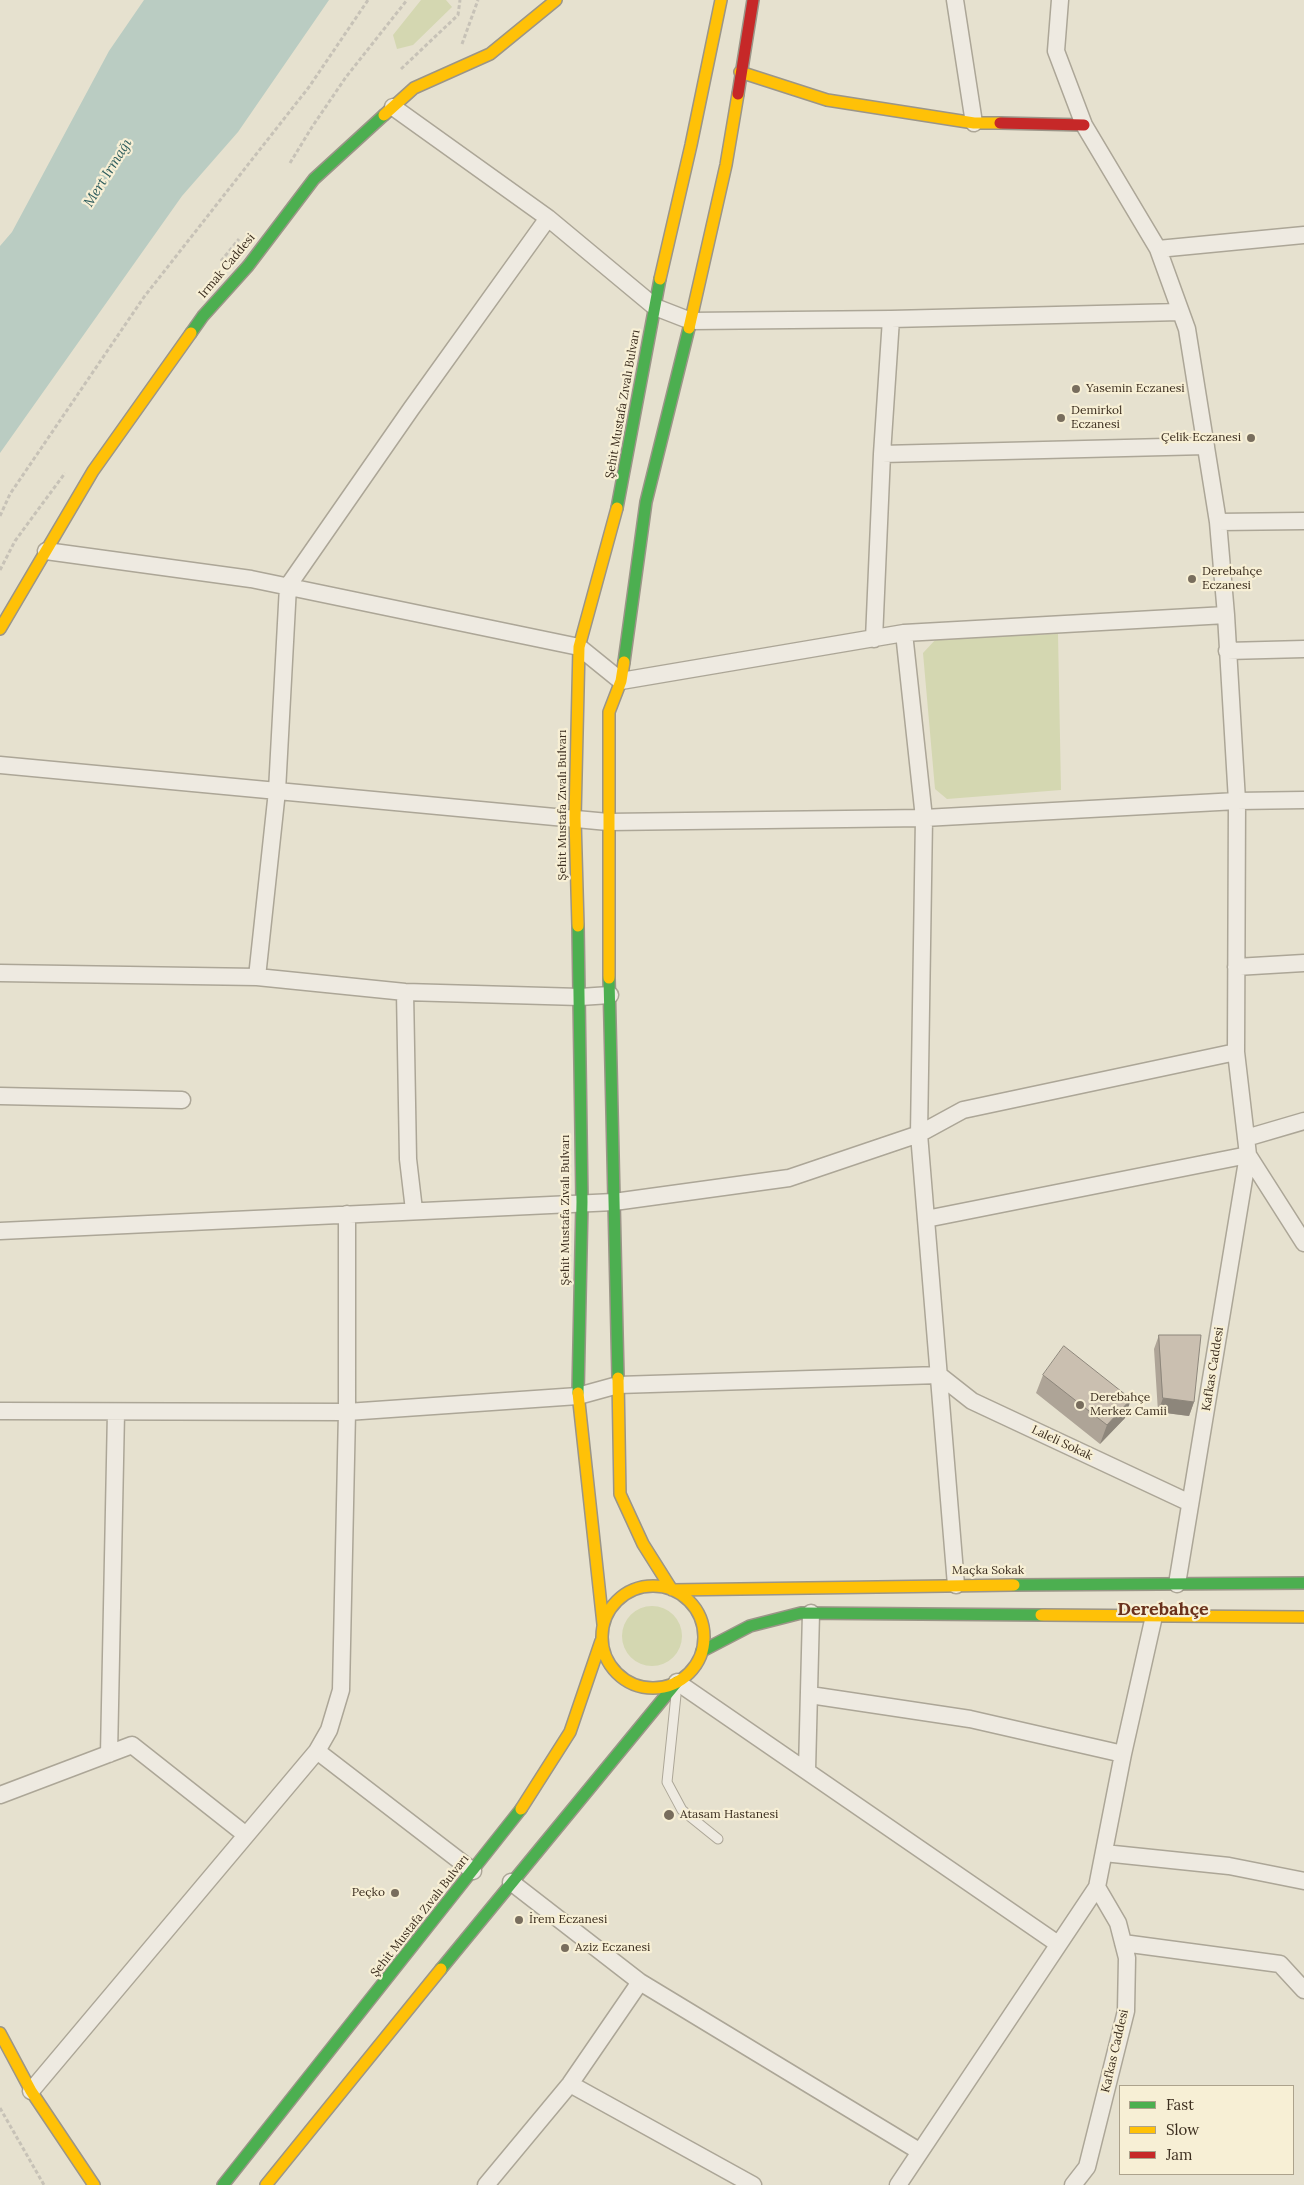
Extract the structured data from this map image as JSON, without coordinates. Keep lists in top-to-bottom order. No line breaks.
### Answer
{"streets":{"main road":["Irmak Caddesi","Şehit Mustafa Zıvalı Bulvarı","Maçka Sokak"],"street":["Kafkas Caddesi","Laleli Sokak"]},"crossings":[["Şehit Mustafa Zıvalı Bulvarı","Maçka Sokak"],["Kafkas Caddesi","Laleli Sokak"],["Kafkas Caddesi","Maçka Sokak"]],"districts":["Derebahçe"],"water":["Mert Irmağı"],"places":["Yasemin Eczanesi","Demirkol Eczanesi","Çelik Eczanesi","Derebahçe Eczanesi","Derebahçe Merkez Camii","Atasam Hastanesi","Peçko","İrem Eczanesi","Aziz Eczanesi"],"legend":["Fast","Slow","Jam"]}
